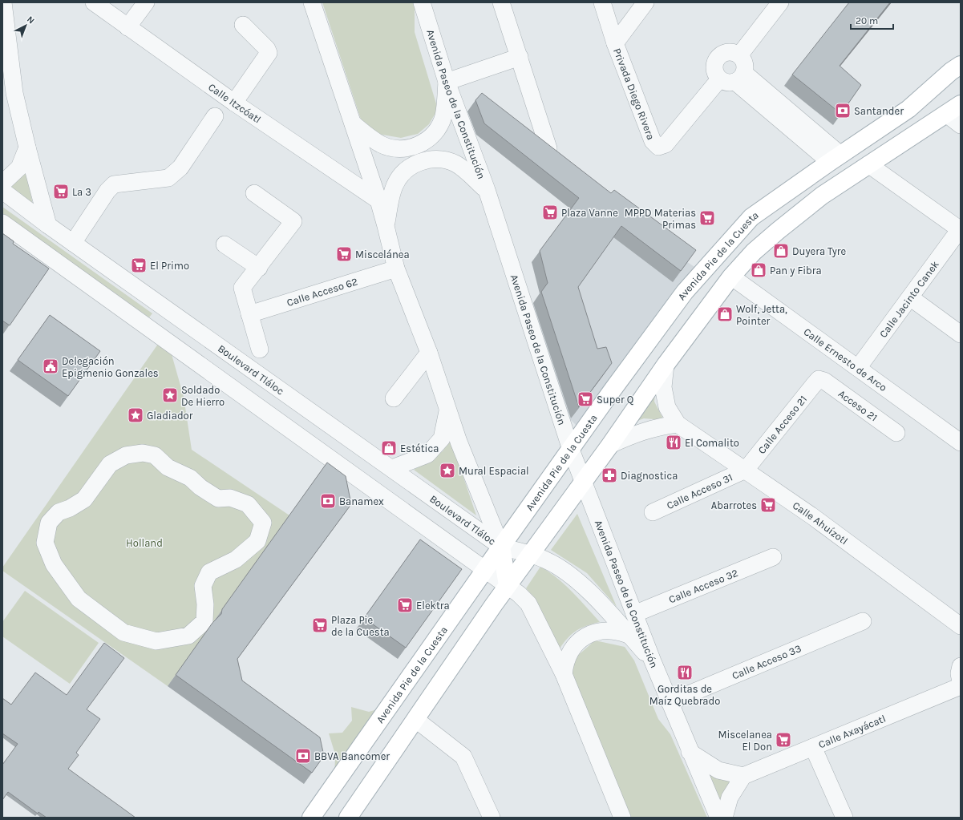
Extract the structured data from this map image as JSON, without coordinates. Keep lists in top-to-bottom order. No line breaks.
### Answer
{"streets":{"main road":["Avenida Pie de la Cuesta"],"street":["Privada Diego Rivera","Calle Itzcóatl","Avenida Paseo de la Constitución","Calle Acceso 62","Calle Jacinto Canek","Calle Ernesto de Arco","Boulevard Tláloc","Acceso 21","Calle Acceso 21","Calle Acceso 31","Calle Ahuízotl","Calle Acceso 32","Calle Acceso 33","Calle Axayácatl"]},"crossings":[["Avenida Paseo de la Constitución","Avenida Pie de la Cuesta"],["Avenida Paseo de la Constitución","Calle Acceso 32"],["Avenida Paseo de la Constitución","Calle Acceso 33"],["Avenida Pie de la Cuesta","Boulevard Tláloc"],["Calle Jacinto Canek","Calle Ernesto de Arco"],["Acceso 21","Calle Acceso 21"],["Calle Acceso 21","Calle Acceso 31"],["Calle Acceso 21","Calle Ahuízotl"],["Calle Acceso 31","Calle Ahuízotl"]],"parks":["Holland"],"places":{"bank":["Santander","Banamex","BBVA Bancomer"],"supermarket":["La 3","Plaza Vanne","MPPD Materias Primas","Miscelánea","El Primo","Super Q","Abarrotes","Elektra","Plaza Pie de la Cuesta","Miscelanea El Don"],"shop":["Duyera Tyre","Pan y Fibra","Wolf, Jetta, Pointer","Estética"],"public building":["Delegación Epigmenio Gonzales"],"place":["Soldado De Hierro","Gladiador","Mural Espacial"],"restaurant":["El Comalito","Gorditas de Maíz Quebrado"],"pharmacy":["Diagnostica"]},"scale_bar":"20 m","north":"top right"}
